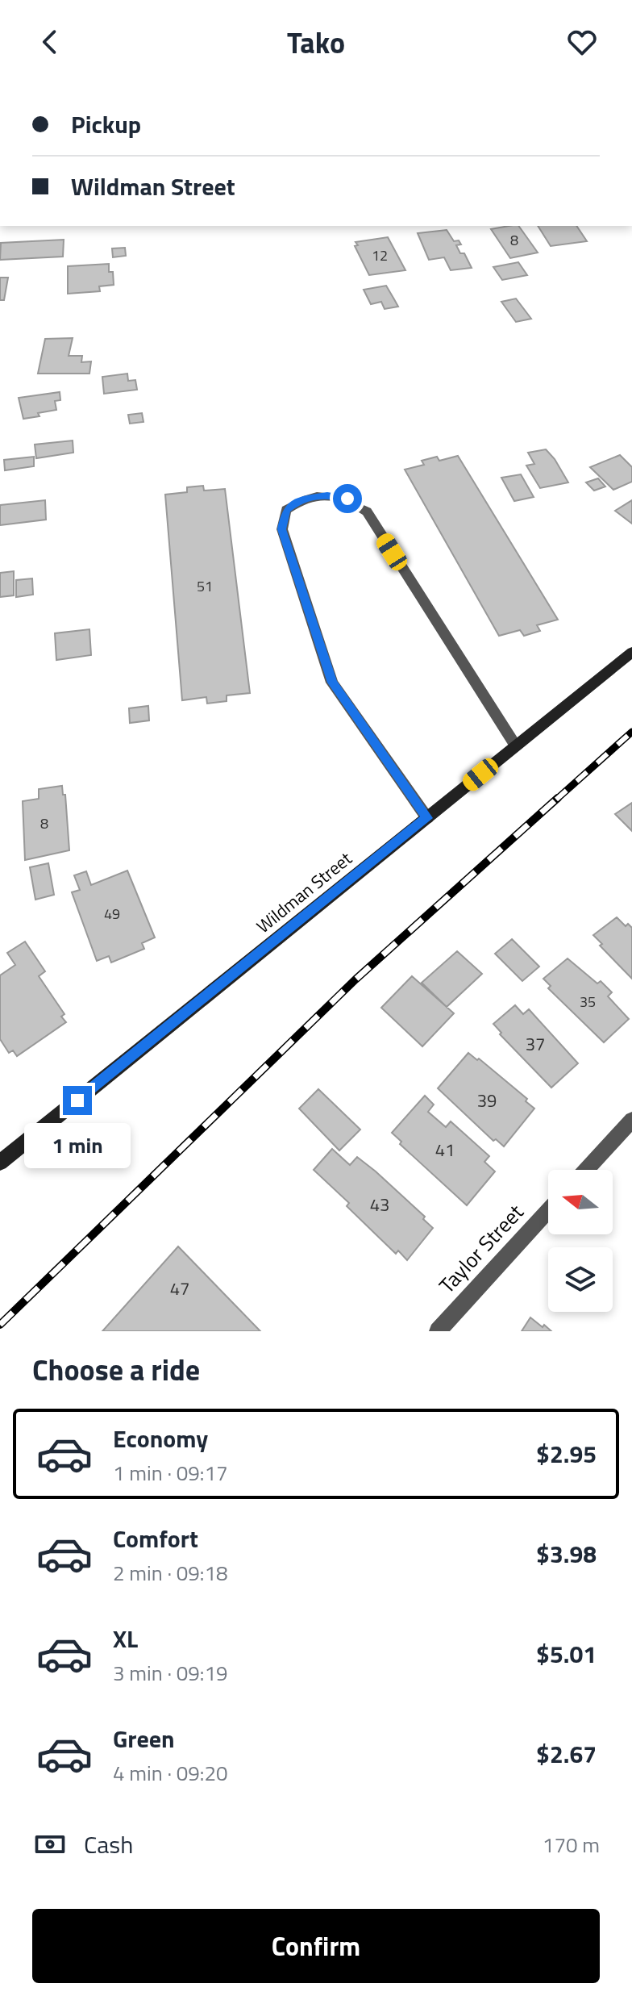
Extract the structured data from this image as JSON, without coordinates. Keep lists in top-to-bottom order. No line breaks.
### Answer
{"streets":{"street":["Wildman Street","Taylor Street"]},"house_numbers":["8","12","51","8","49","35","37","39","41","43","47"],"north":"left","page":{"header":"Tako","banner":["Pickup","Wildman Street"],"bubble":"1 min","heading":"Choose a ride","list":[{"name":"Economy","note":"1 min · 09:17","value":"$2.95"},{"name":"Comfort","note":"2 min · 09:18","value":"$3.98"},{"name":"XL","note":"3 min · 09:19","value":"$5.01"},{"name":"Green","note":"4 min · 09:20","value":"$2.67"}],"pay":["Cash","170 m"],"buttons":"Confirm"}}
